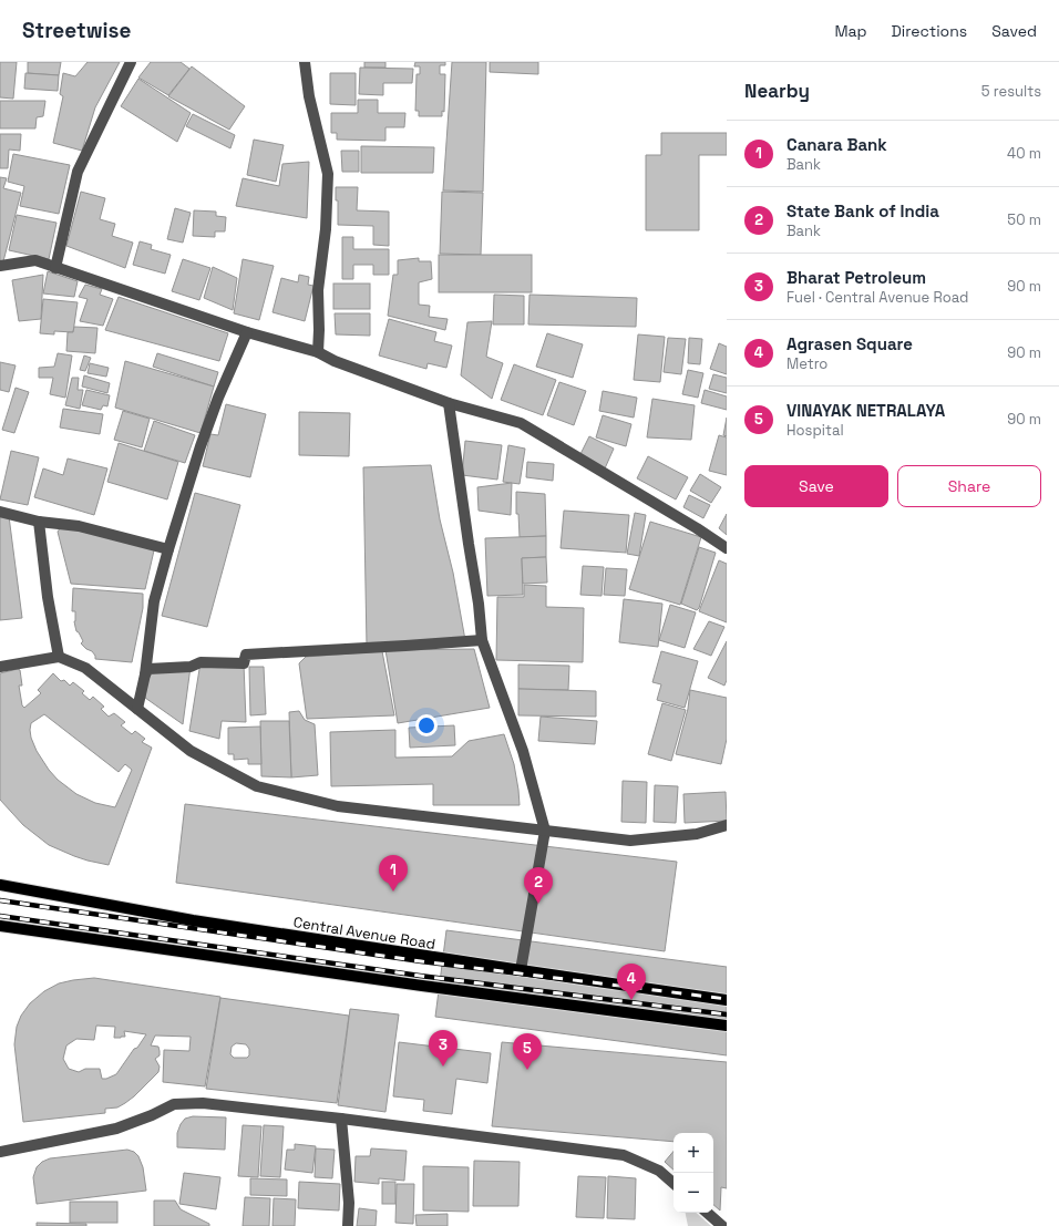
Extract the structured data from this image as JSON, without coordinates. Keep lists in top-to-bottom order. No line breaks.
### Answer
{"streets":{"main road":["Central Avenue Road"]},"page":{"header":"Streetwise","nav":["Map","Directions","Saved"],"heading":["Nearby","5 results"],"list":[{"mark":"1","name":"Canara Bank","note":"Bank","value":"40 m"},{"mark":"2","name":"State Bank of India","note":"Bank","value":"50 m"},{"mark":"3","name":"Bharat Petroleum","note":"Fuel · Central Avenue Road","value":"90 m"},{"mark":"4","name":"Agrasen Square","note":"Metro","value":"90 m"},{"mark":"5","name":"VINAYAK NETRALAYA","note":"Hospital","value":"90 m"}],"buttons":["Save","Share"],"pins":["1","2","4","3","5"],"map_buttons":["+","−"]}}
